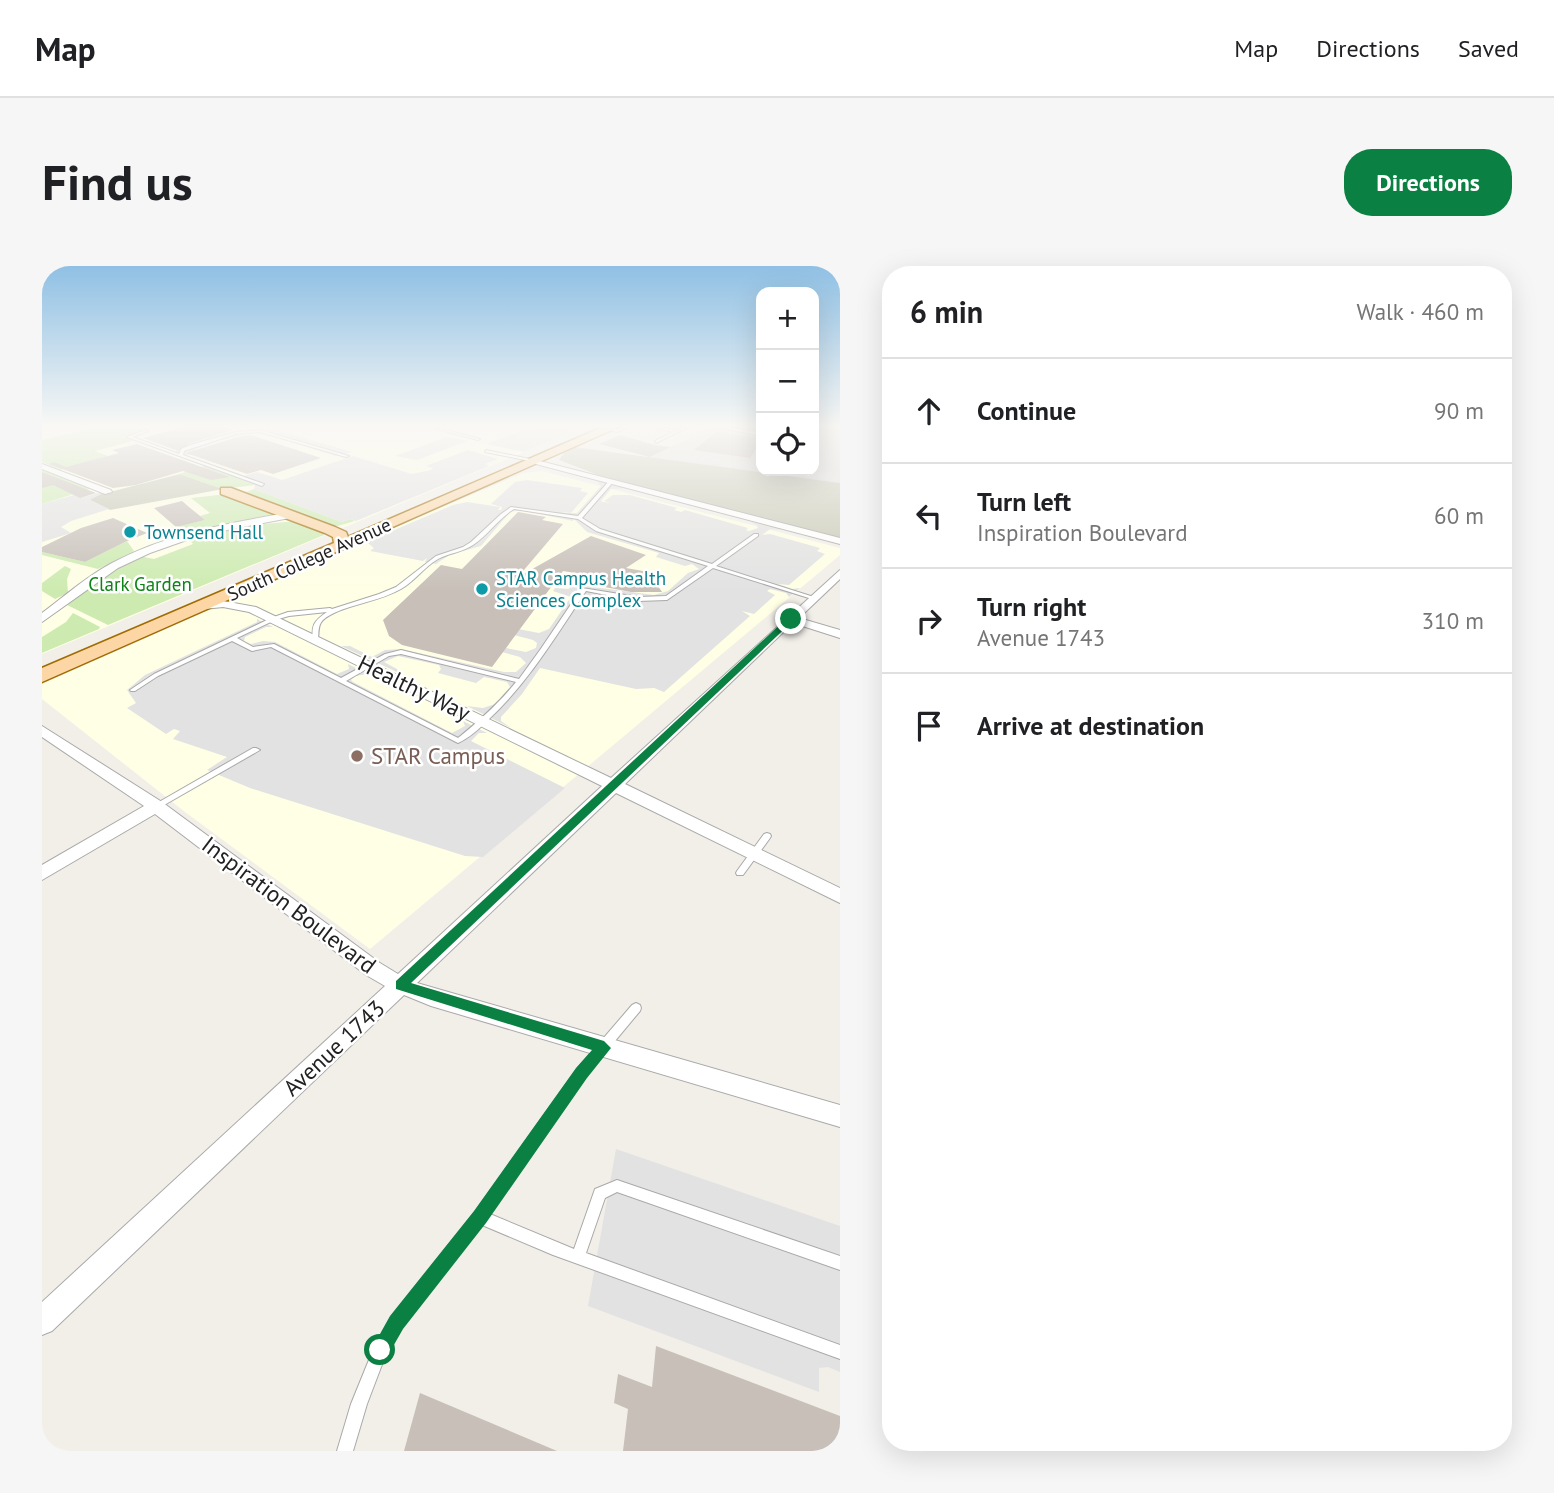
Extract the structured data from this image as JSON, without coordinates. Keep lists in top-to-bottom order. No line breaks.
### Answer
{"streets":{"main road":["South College Avenue"],"street":["Healthy Way","Inspiration Boulevard","Avenue 1743"]},"crossings":[["South College Avenue","Healthy Way"],["Healthy Way","Avenue 1743"],["Inspiration Boulevard","Avenue 1743"]],"parks":["Clark Garden"],"places":["Townsend Hall","STAR Campus Health Sciences Complex","STAR Campus"],"page":{"header":"Map","nav":["Map","Directions","Saved"],"buttons":"Directions","title":"Find us","heading":["6 min","Walk · 460 m"],"map_buttons":["+","−"],"list":[["Continue","90 m"],["Turn left","Inspiration Boulevard","60 m"],["Turn right","Avenue 1743","310 m"],"Arrive at destination"]}}
